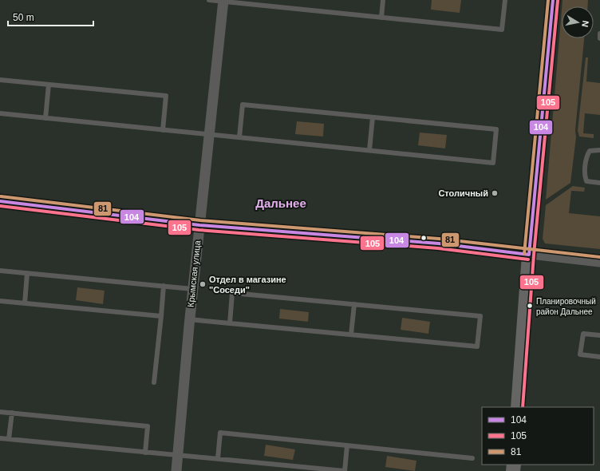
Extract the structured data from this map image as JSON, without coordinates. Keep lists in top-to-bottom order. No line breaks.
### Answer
{"streets":{"street":["Крымская улица"]},"districts":["Дальнее"],"places":["Столичный","Отдел в магазине \"Соседи\"","Планировочный район Дальнее"],"lines":["transit line 104","transit line 81","transit line 105"],"legend":["104","105","81"],"scale_bar":"50 m","north":"right"}
